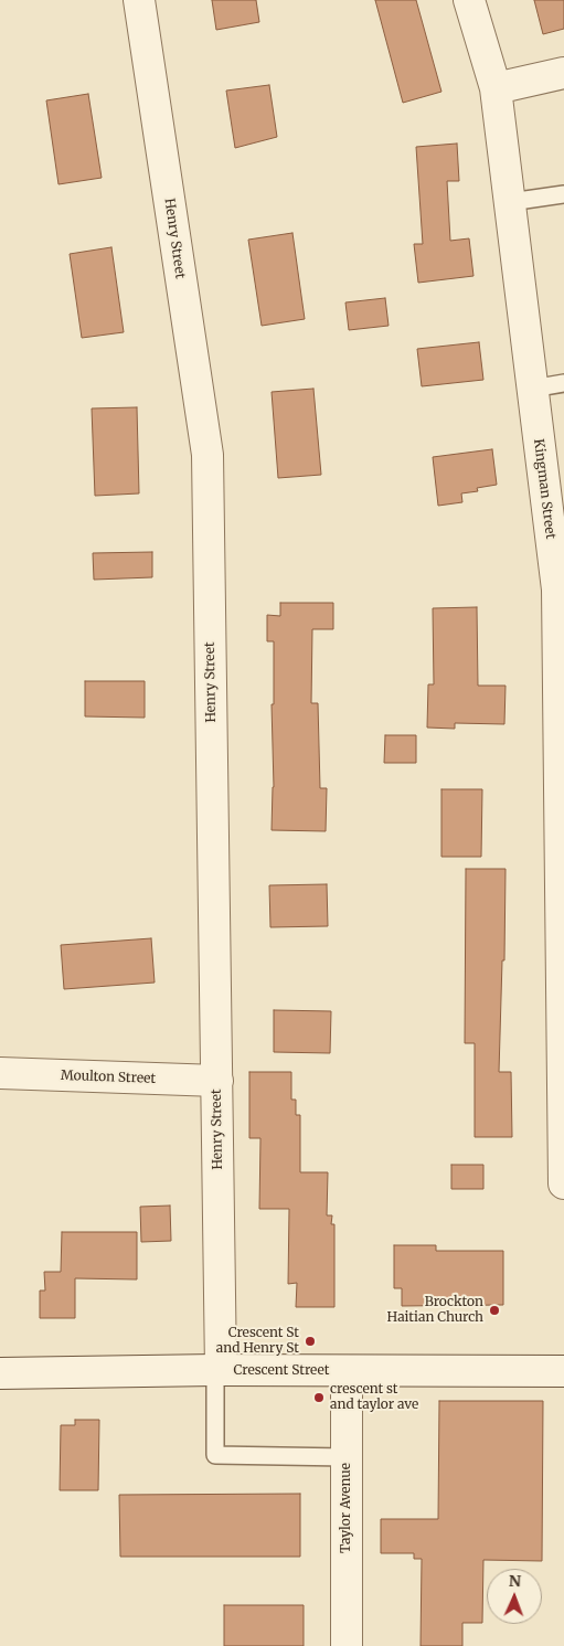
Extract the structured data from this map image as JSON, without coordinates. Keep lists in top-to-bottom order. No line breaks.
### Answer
{"streets":{"street":["Henry Street","Kingman Street","Moulton Street","Crescent Street","Taylor Avenue"]},"crossings":[["Henry Street","Moulton Street"],["Henry Street","Crescent Street"],["Crescent Street","Taylor Avenue"]],"places":["Brockton Haitian Church","Crescent St and Henry St","crescent st and taylor ave"],"north":"top"}
